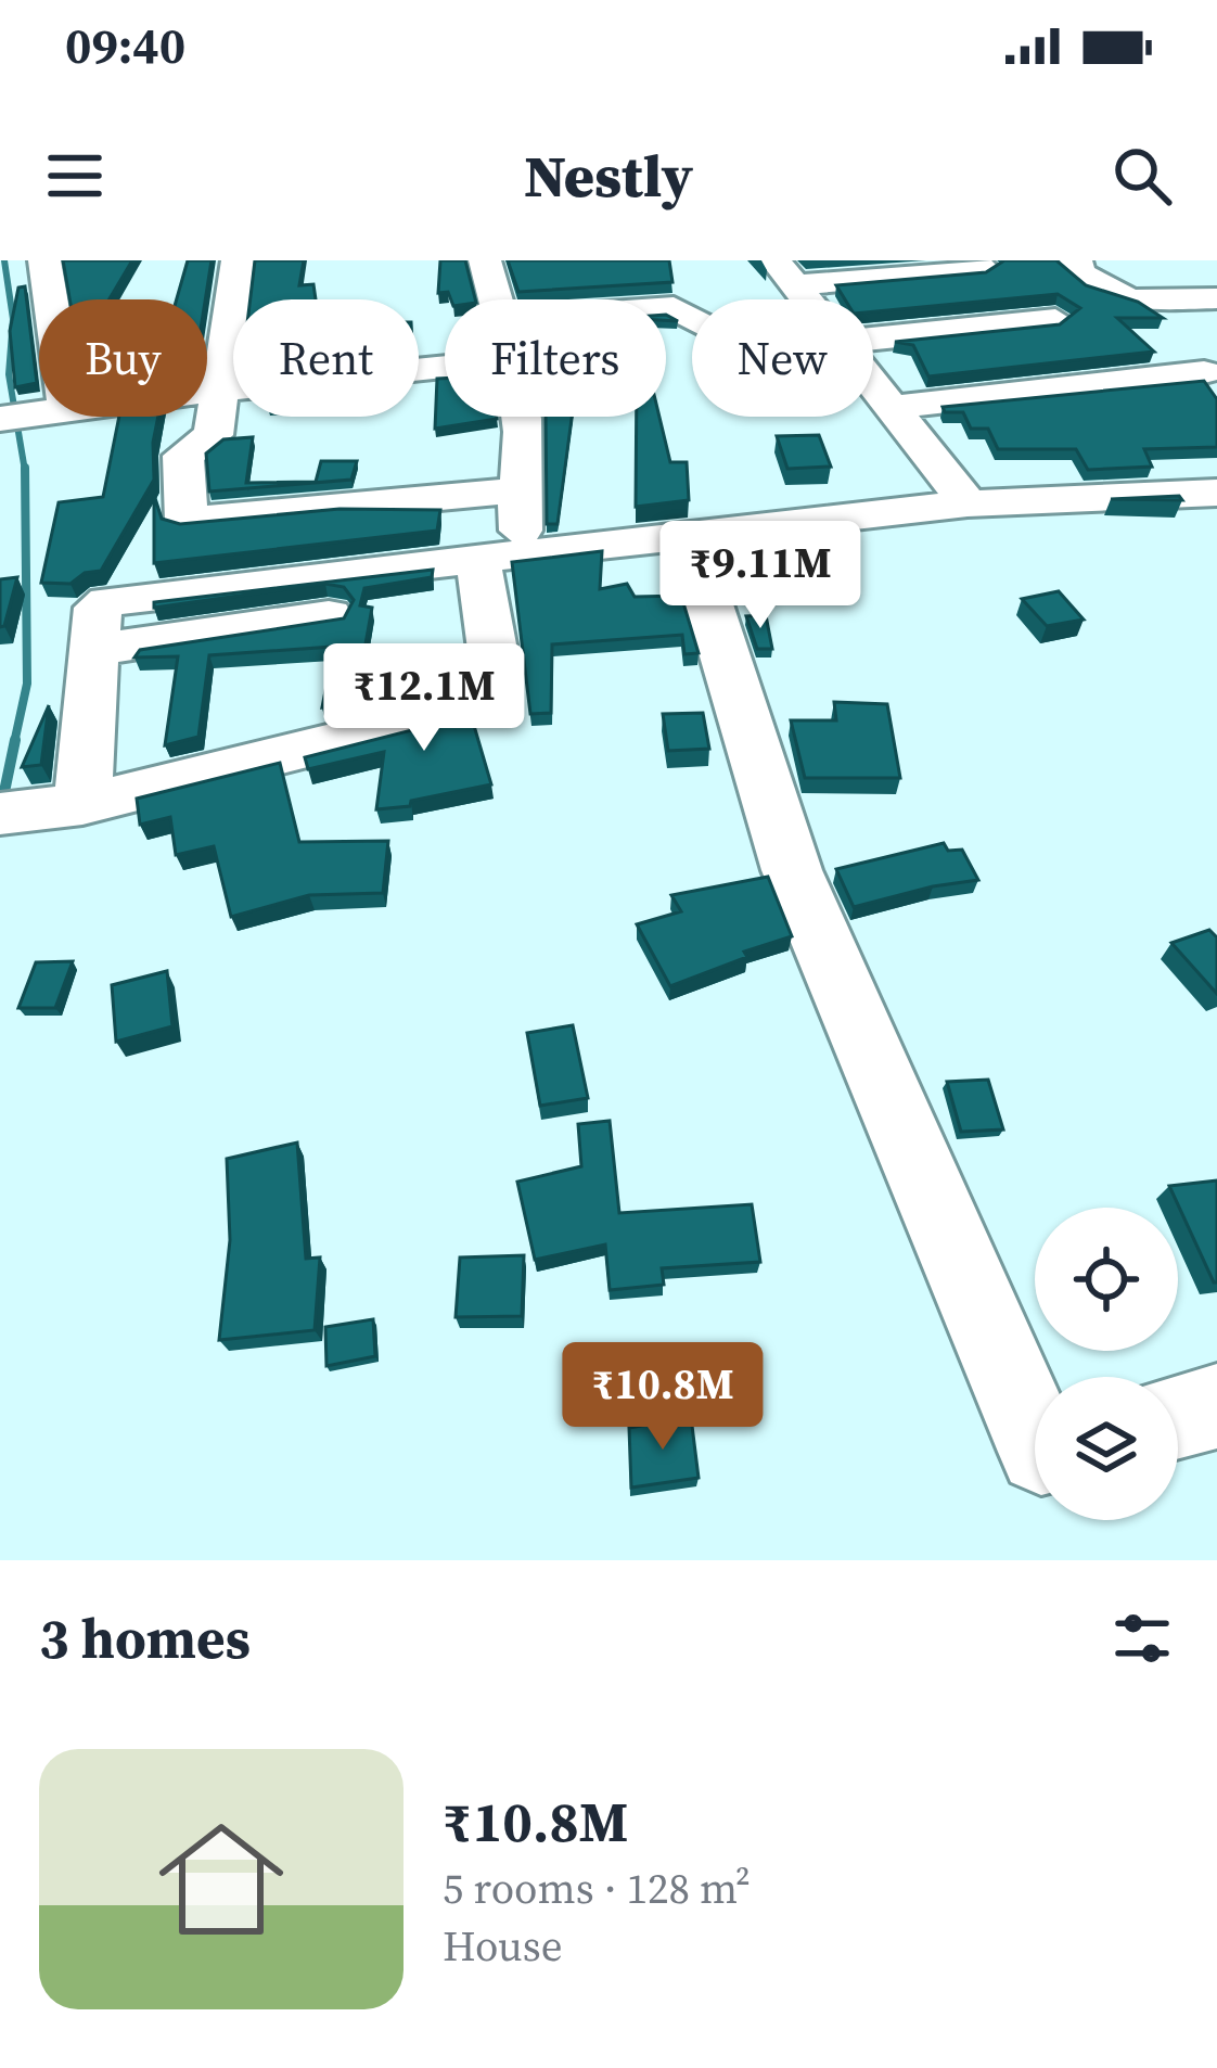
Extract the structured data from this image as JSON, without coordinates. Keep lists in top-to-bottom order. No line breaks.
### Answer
{"page":{"status":"09:40","header":"Nestly","chip":["Buy","Rent","Filters","New"],"price":["₹9.11M","₹12.1M","₹10.8M"],"heading":"3 homes","list":[{"name":"₹10.8M","note":"5 rooms · 128 m² · House"}]}}
